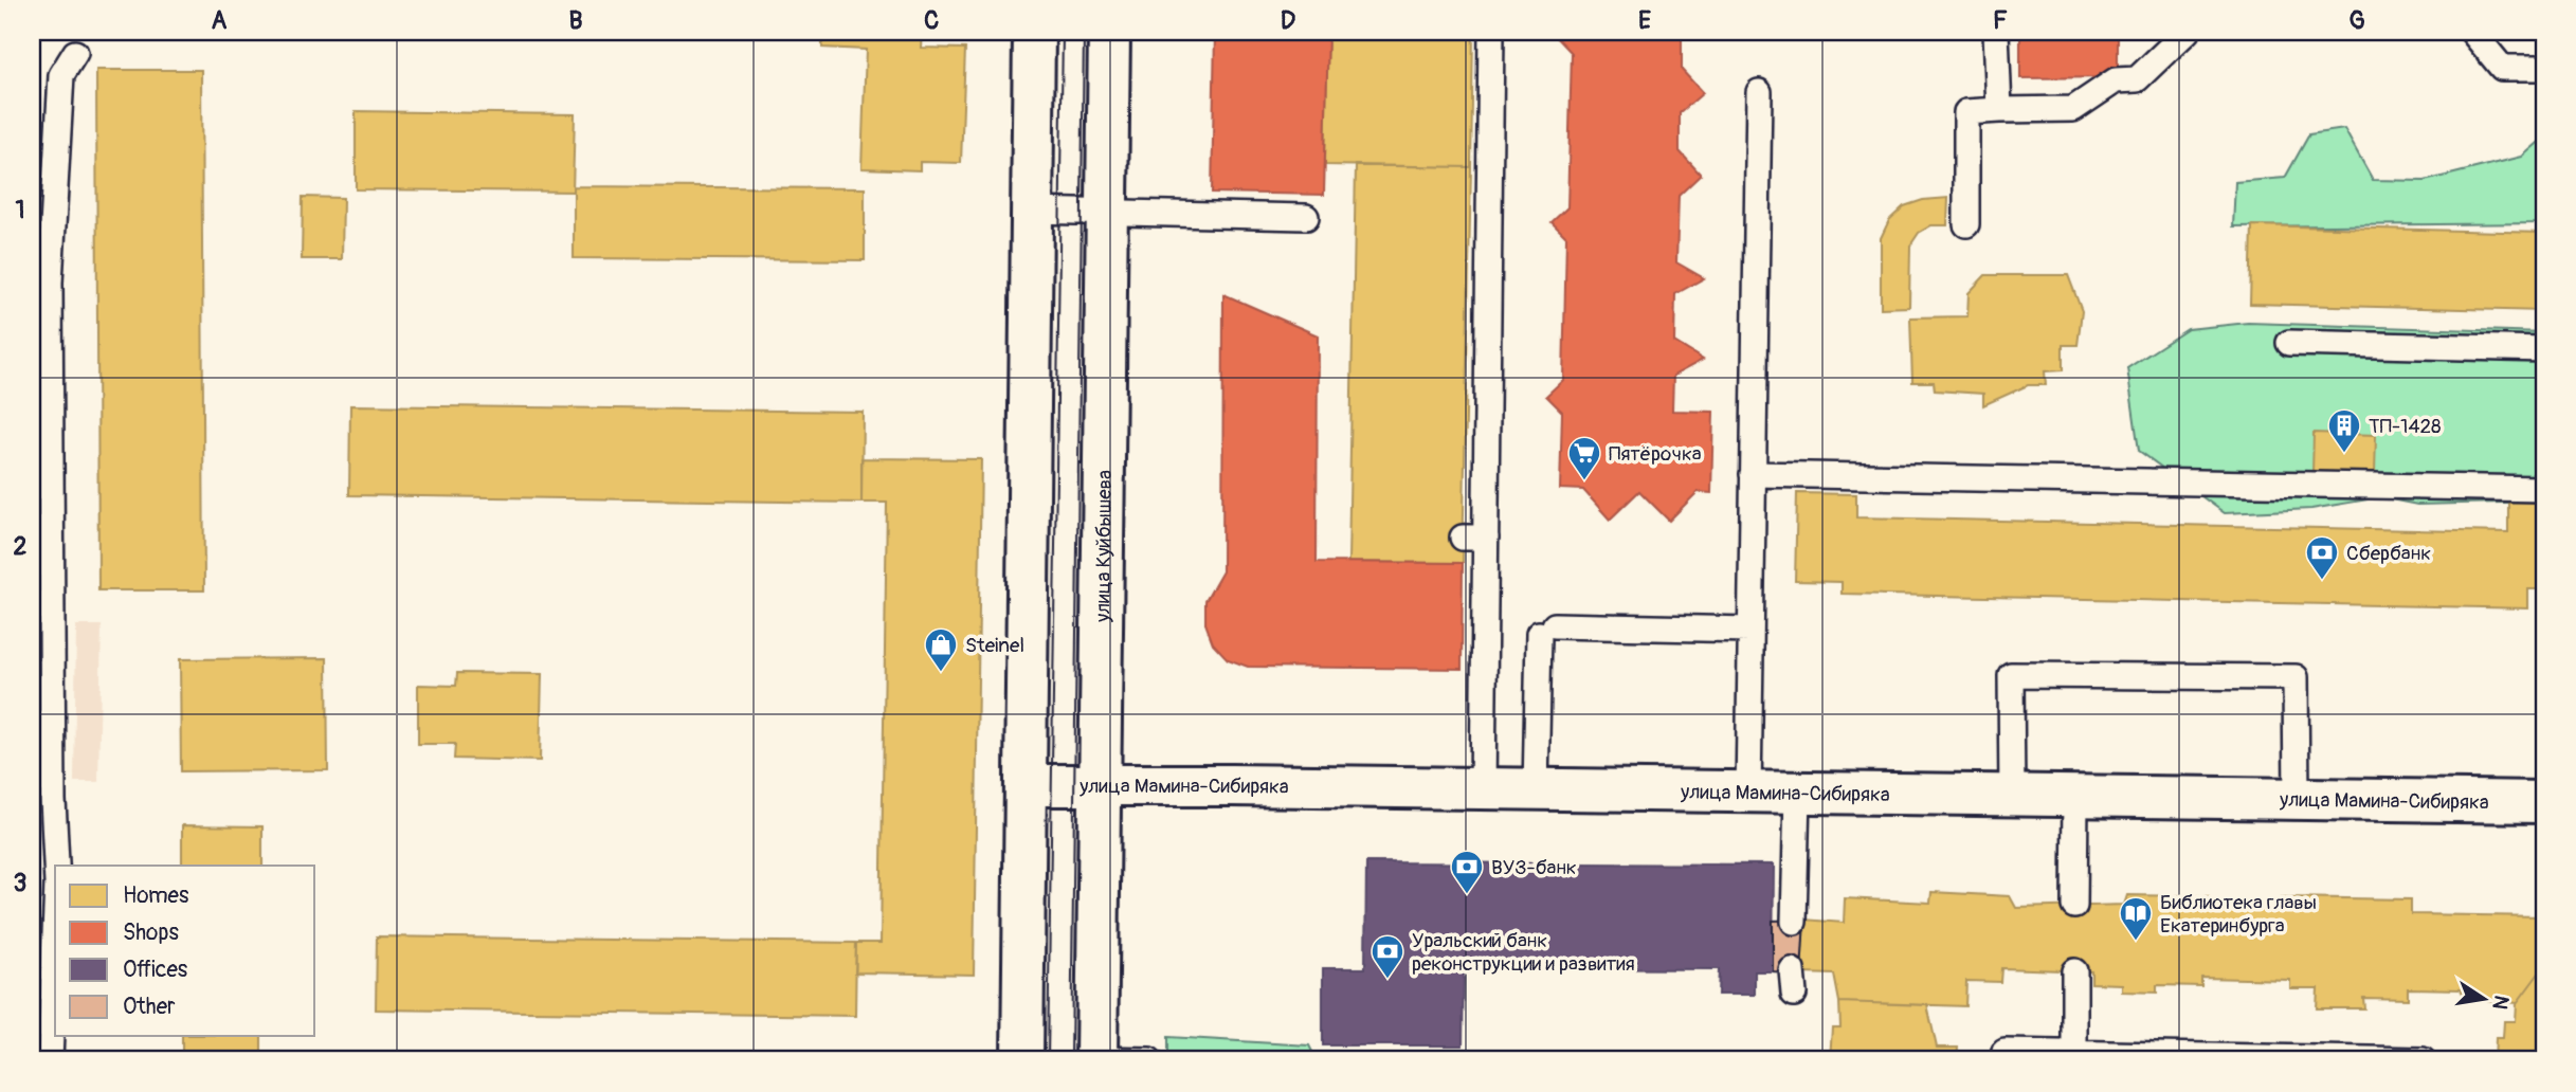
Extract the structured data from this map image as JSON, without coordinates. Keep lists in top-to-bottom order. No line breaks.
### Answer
{"streets":{"main road":["улица Куйбышева","улица Мамина-Сибиряка"]},"crossings":[["улица Куйбышева","улица Мамина-Сибиряка"]],"places":{"building":["ТП-1428"],"supermarket":["Пятёрочка"],"bank":["Сбербанк","ВУЗ-банк","Уральский банк реконструкции и развития"],"shop":["Steinel"],"library":["Библиотека главы Екатеринбурга"]},"legend":["Homes","Shops","Offices","Other"],"north":"right","grid":{"columns":["A","B","C","D","E","F","G"],"rows":["1","2","3"]}}
